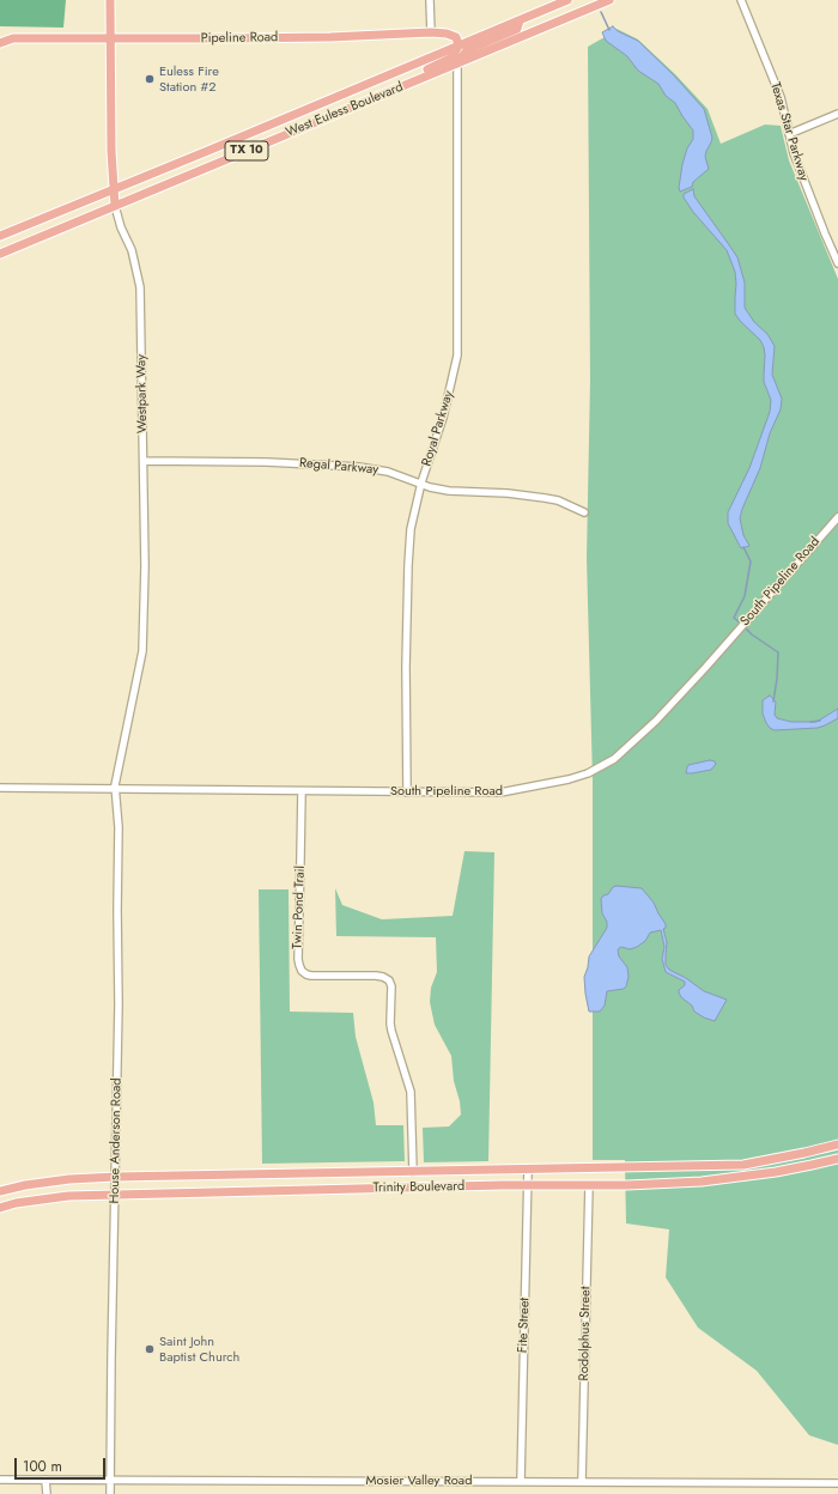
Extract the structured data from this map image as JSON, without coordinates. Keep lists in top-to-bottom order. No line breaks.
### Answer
{"streets":{"main road":["Pipeline Road","West Euless Boulevard","TX 10","Westpark Way","Trinity Boulevard"],"street":["Texas Star Parkway","Royal Parkway","Regal Parkway","South Pipeline Road","Twin Pond Trail","House Anderson Road","Fite Street","Rodolphus Street","Mosier Valley Road"]},"crossings":[["Pipeline Road","West Euless Boulevard"],["Pipeline Road","Westpark Way"],["West Euless Boulevard","Westpark Way"],["West Euless Boulevard","Royal Parkway"],["Westpark Way","Regal Parkway"],["Westpark Way","South Pipeline Road"],["Westpark Way","House Anderson Road"],["Royal Parkway","Regal Parkway"],["Royal Parkway","South Pipeline Road"],["South Pipeline Road","Twin Pond Trail"],["South Pipeline Road","House Anderson Road"],["Twin Pond Trail","Trinity Boulevard"],["House Anderson Road","Trinity Boulevard"],["House Anderson Road","Mosier Valley Road"],["Trinity Boulevard","Fite Street"],["Trinity Boulevard","Rodolphus Street"],["Fite Street","Mosier Valley Road"],["Rodolphus Street","Mosier Valley Road"]],"places":["Euless Fire Station #2","Saint John Baptist Church"],"scale_bar":"100 m"}
